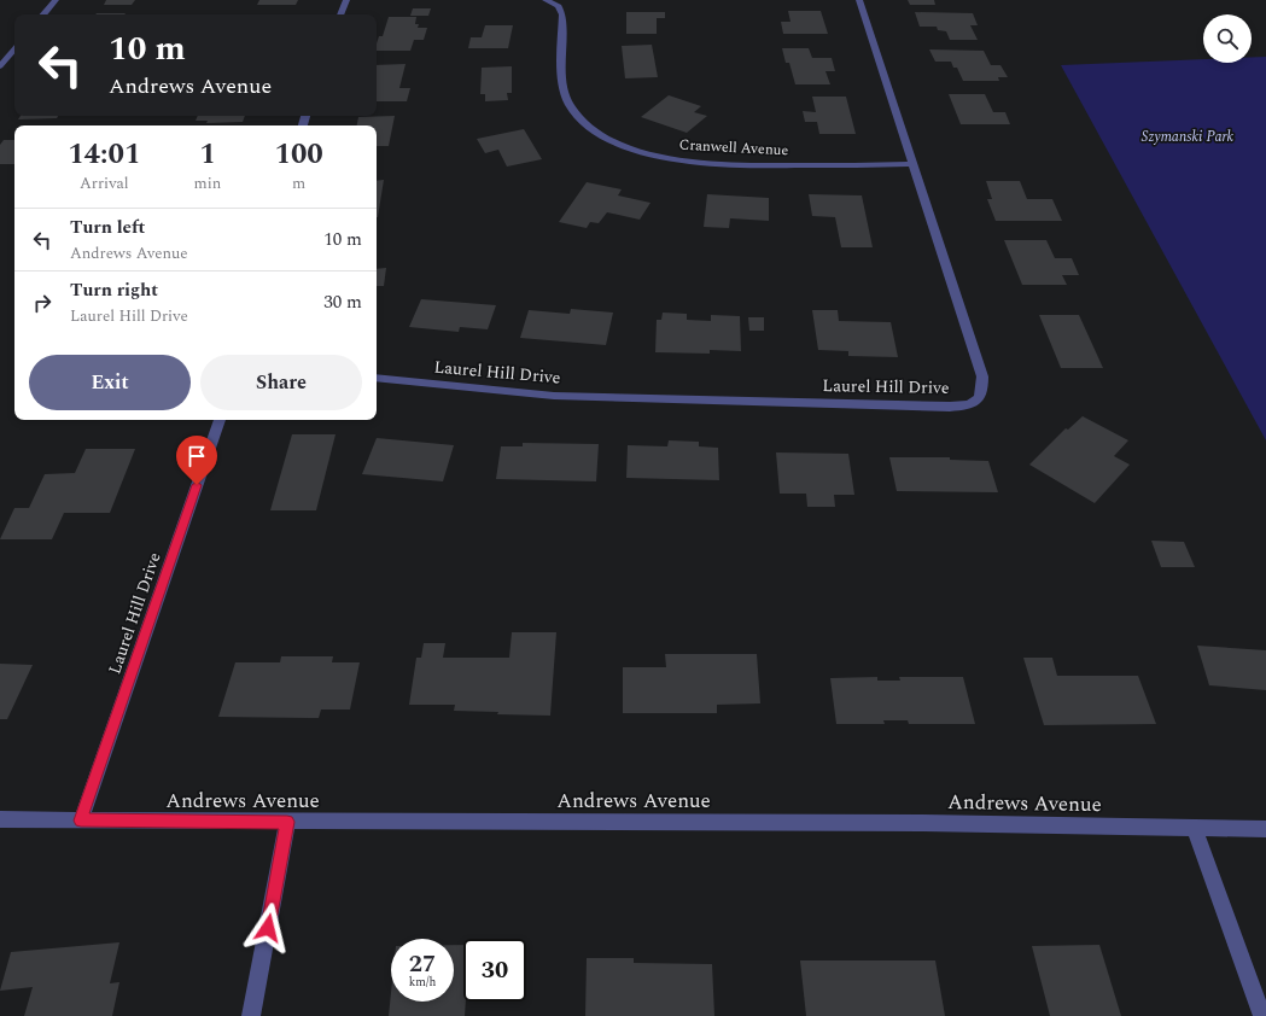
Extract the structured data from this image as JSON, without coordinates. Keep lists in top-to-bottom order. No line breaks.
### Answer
{"streets":{"street":["Cranwell Avenue","Laurel Hill Drive","Andrews Avenue"]},"crossings":[["Cranwell Avenue","Laurel Hill Drive"],["Laurel Hill Drive","Andrews Avenue"]],"parks":["Szymanski Park"],"page":{"turn":["10 m","Andrews Avenue"],"eta":["14:01","Arrival","1","min","100","m"],"list":[{"name":"Turn left","note":"Andrews Avenue","value":"10 m"},{"name":"Turn right","note":"Laurel Hill Drive","value":"30 m"}],"buttons":["Exit","Share"],"speed":"27 km/h","limit":"30"}}
